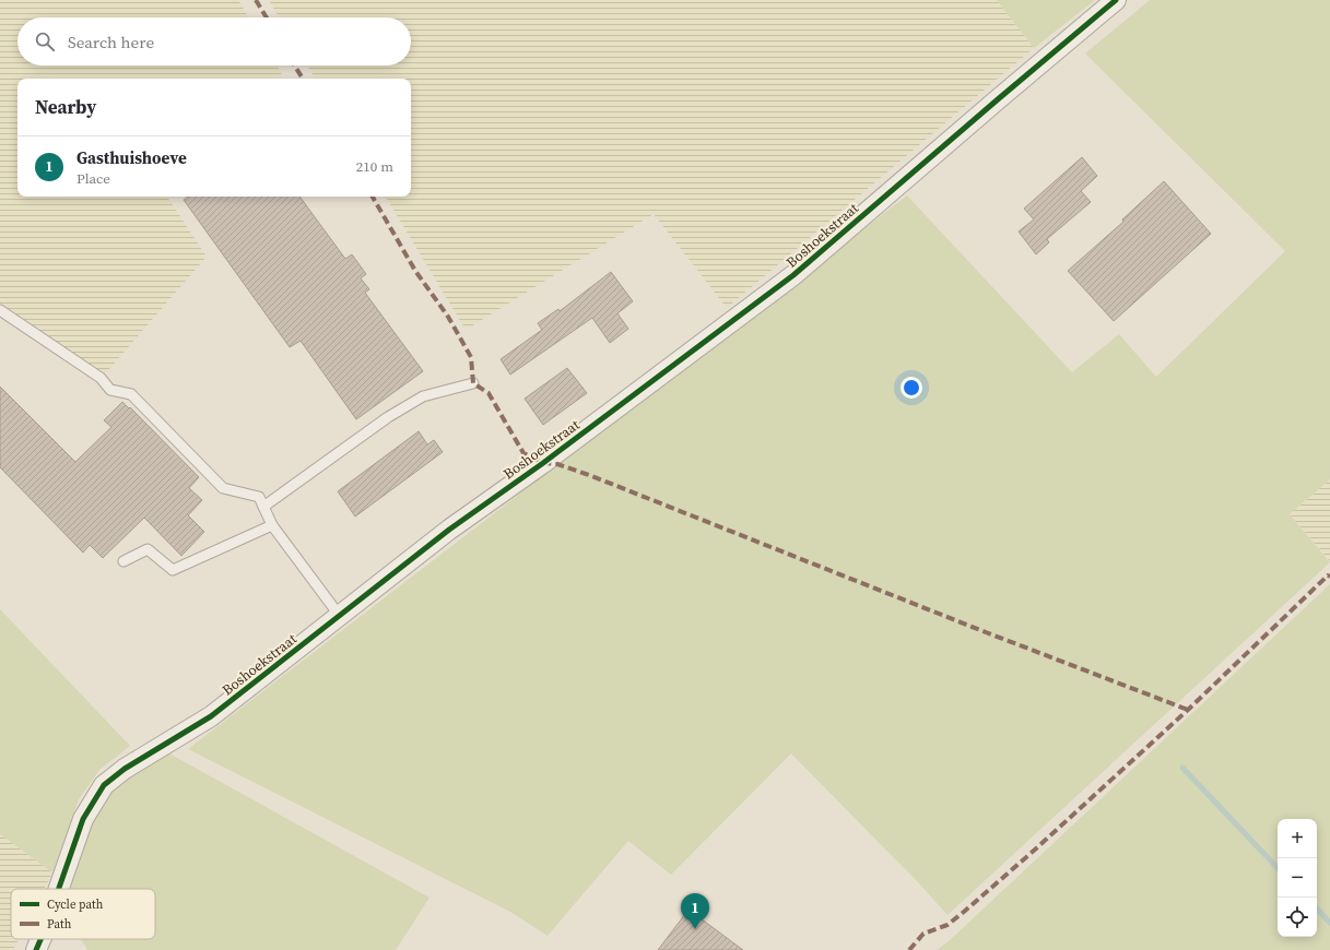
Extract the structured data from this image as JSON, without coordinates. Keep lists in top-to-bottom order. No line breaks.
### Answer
{"streets":{"street":["Boshoekstraat"]},"legend":["Cycle path","Path"],"page":{"search":"Search here","heading":"Nearby","list":[{"mark":"1","name":"Gasthuishoeve","note":"Place","value":"210 m"}],"map_buttons":["+","−"],"pins":"1"}}
